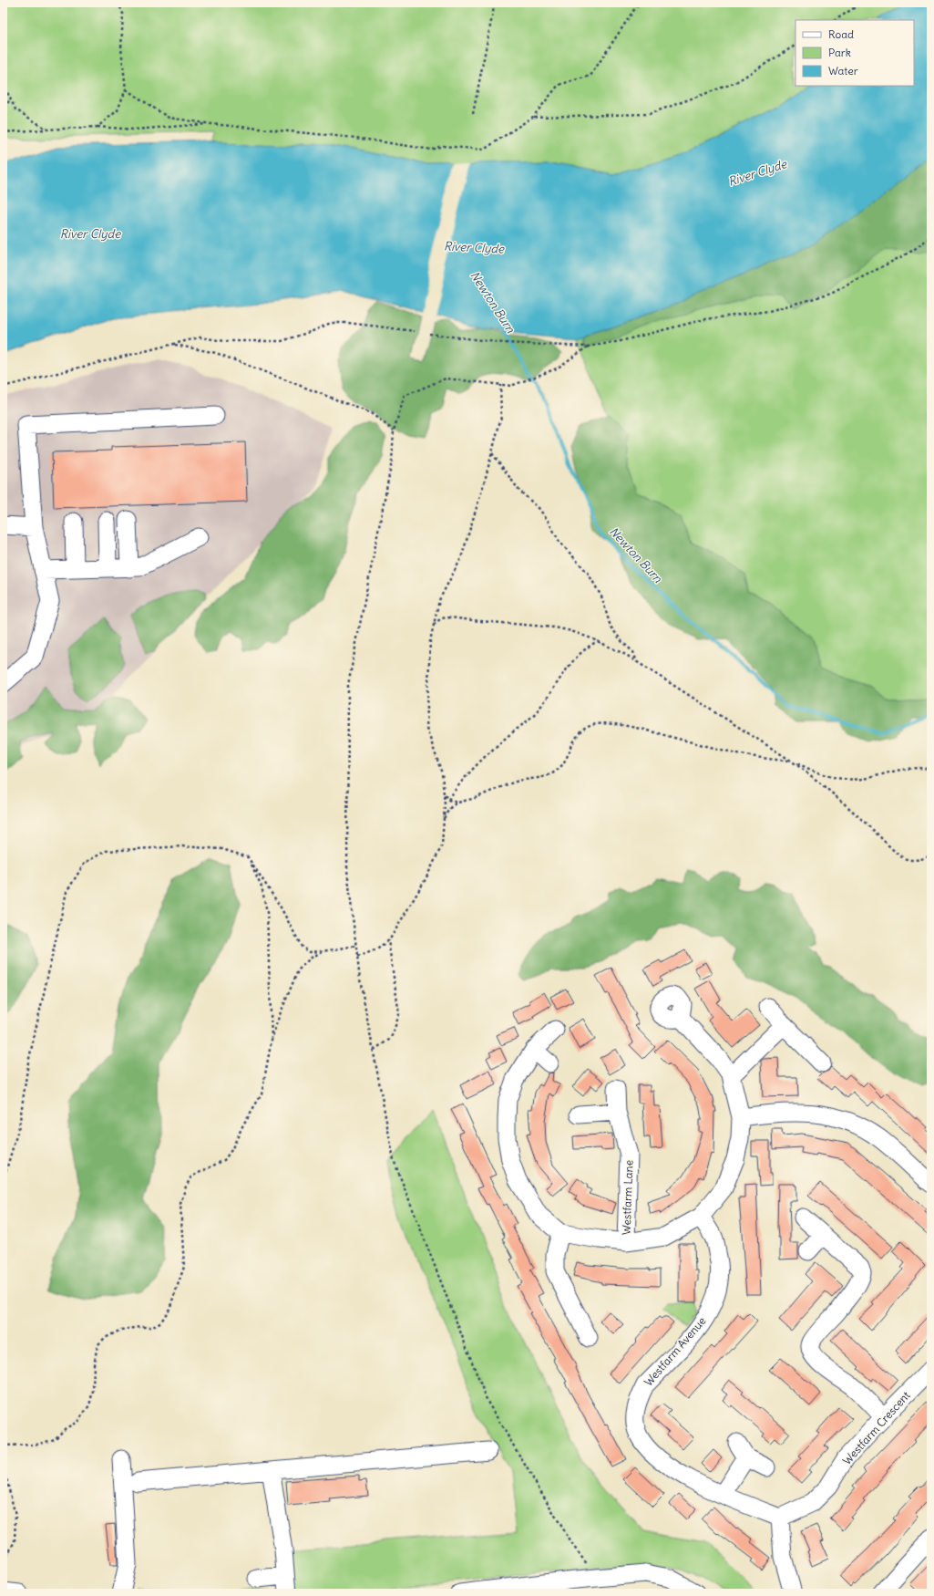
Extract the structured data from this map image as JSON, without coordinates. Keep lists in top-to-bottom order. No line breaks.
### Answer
{"streets":{"street":["Westfarm Lane","Westfarm Avenue","Westfarm Crescent"]},"crossings":[["Westfarm Avenue","Westfarm Crescent"]],"water":["River Clyde","Newton Burn"],"legend":["Road","Park","Water"]}
